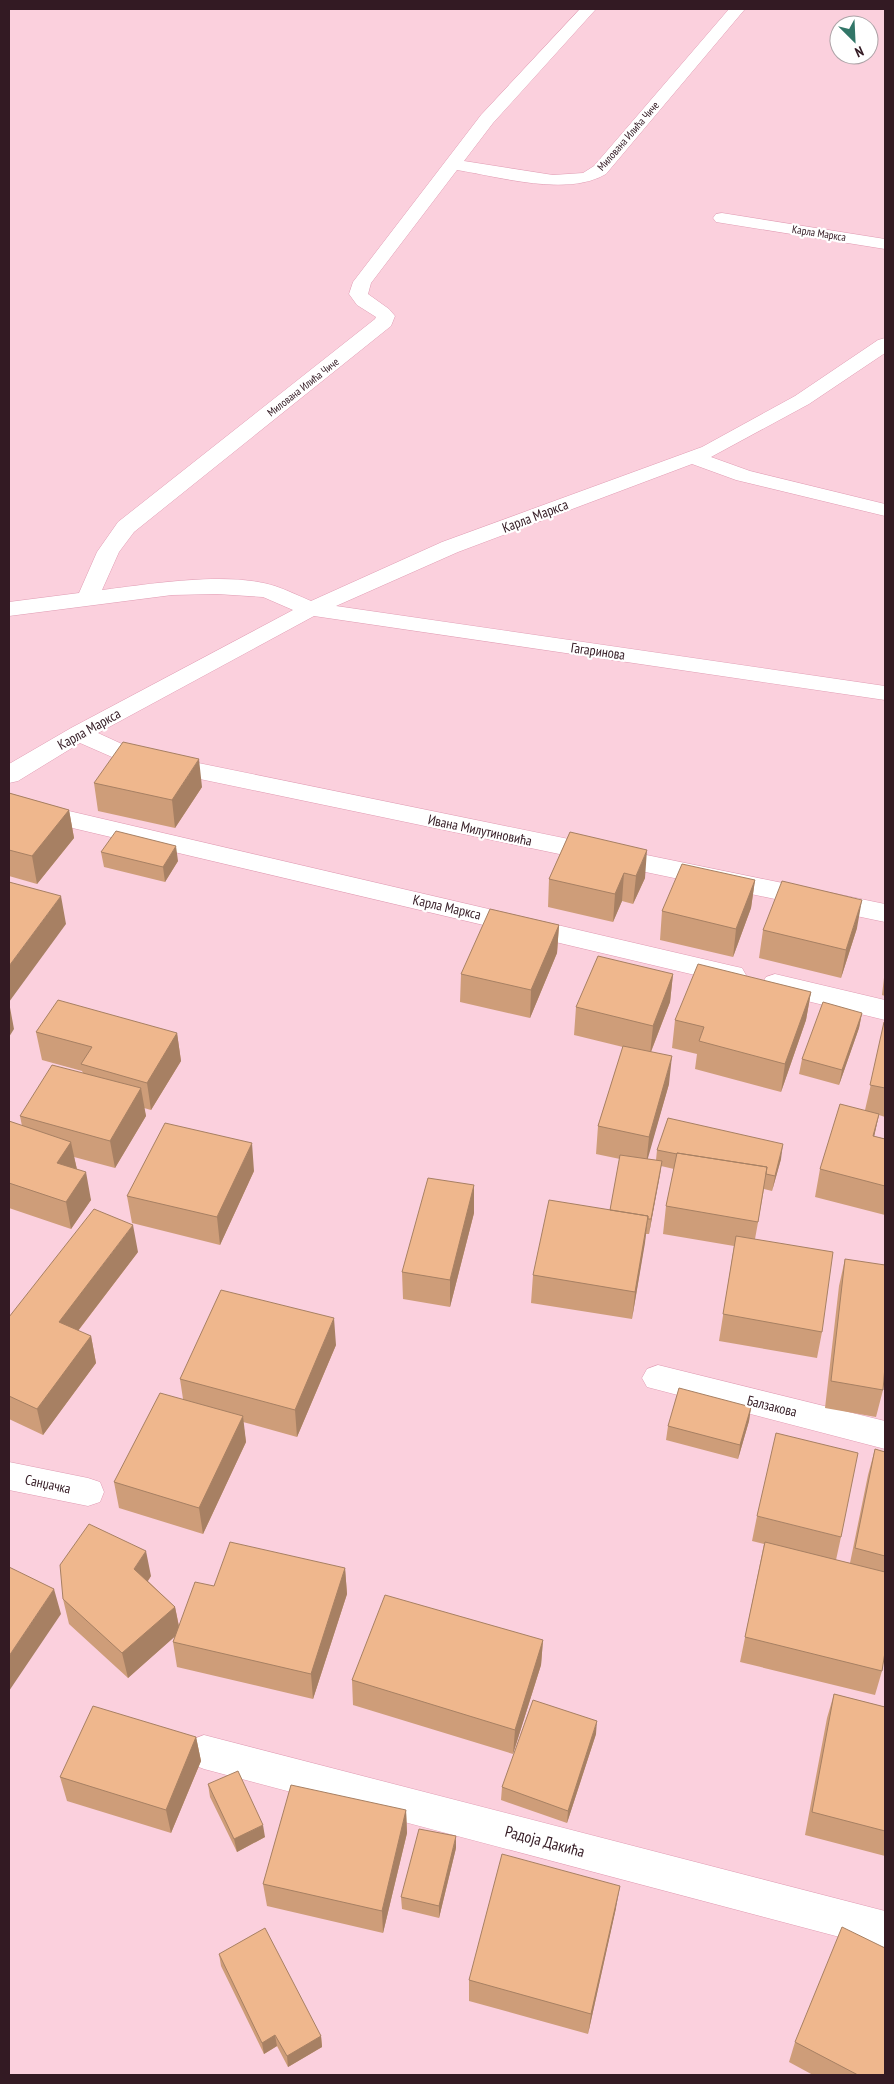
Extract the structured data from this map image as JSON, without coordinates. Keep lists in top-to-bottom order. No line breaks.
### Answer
{"streets":{"street":["Милована Илића Чиче","Карла Маркса","Гагаринова","Ивана Милутиновића","Балзакова","Санџачка","Радоја Дакића"]},"crossings":[["Карла Маркса","Гагаринова"],["Карла Маркса","Ивана Милутиновића"]],"north":"bottom right"}
